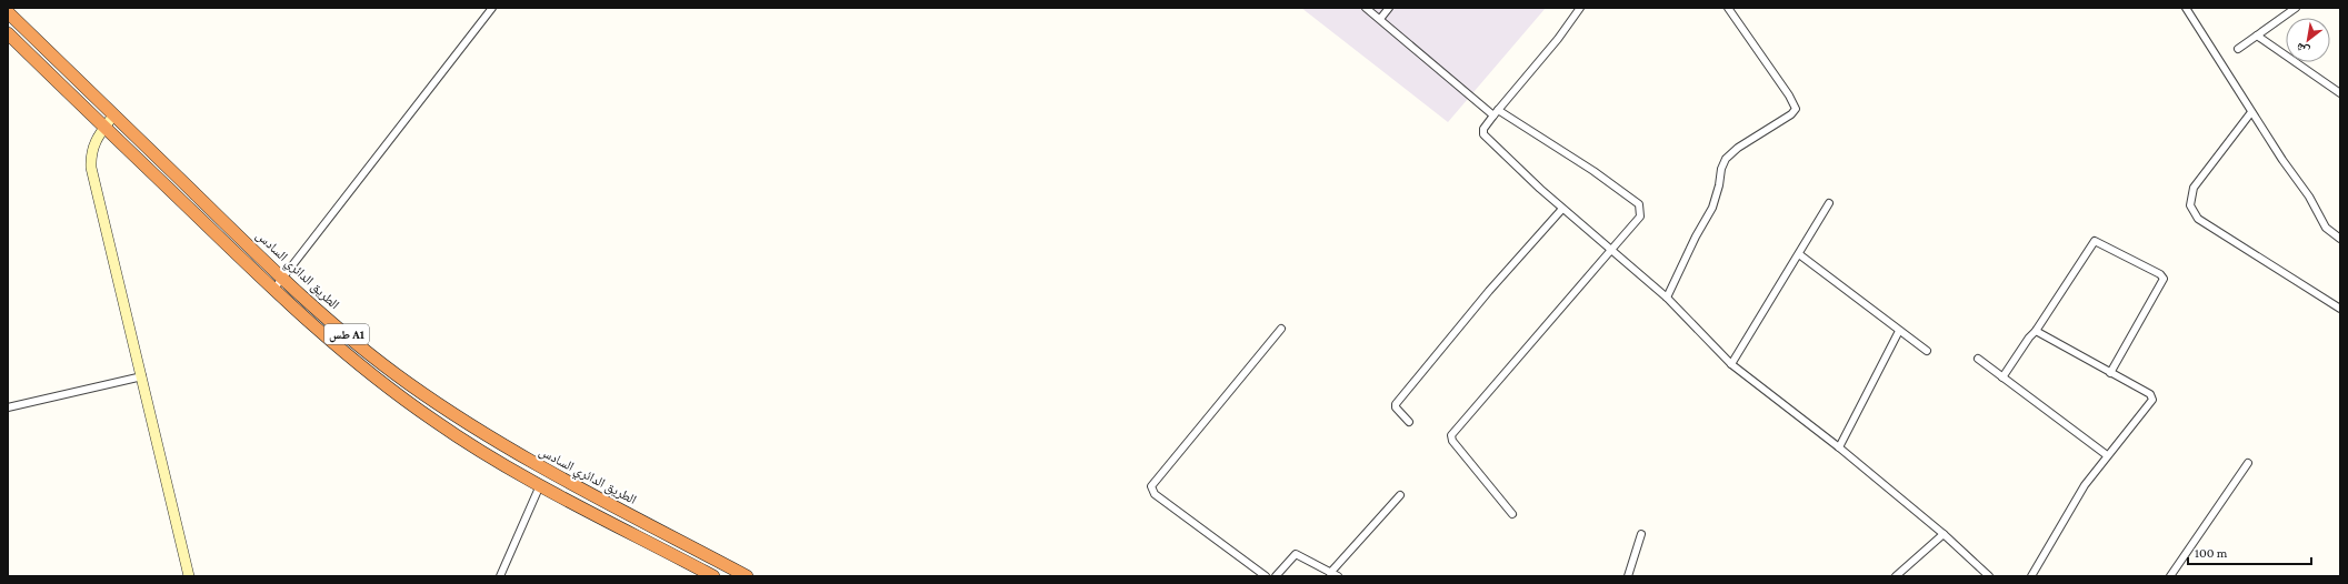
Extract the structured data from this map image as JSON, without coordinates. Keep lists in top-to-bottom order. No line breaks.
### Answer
{"streets":{"highway":["الطريق الدائري السادس","طس A1"]},"scale_bar":"100 m","north":"bottom left"}
